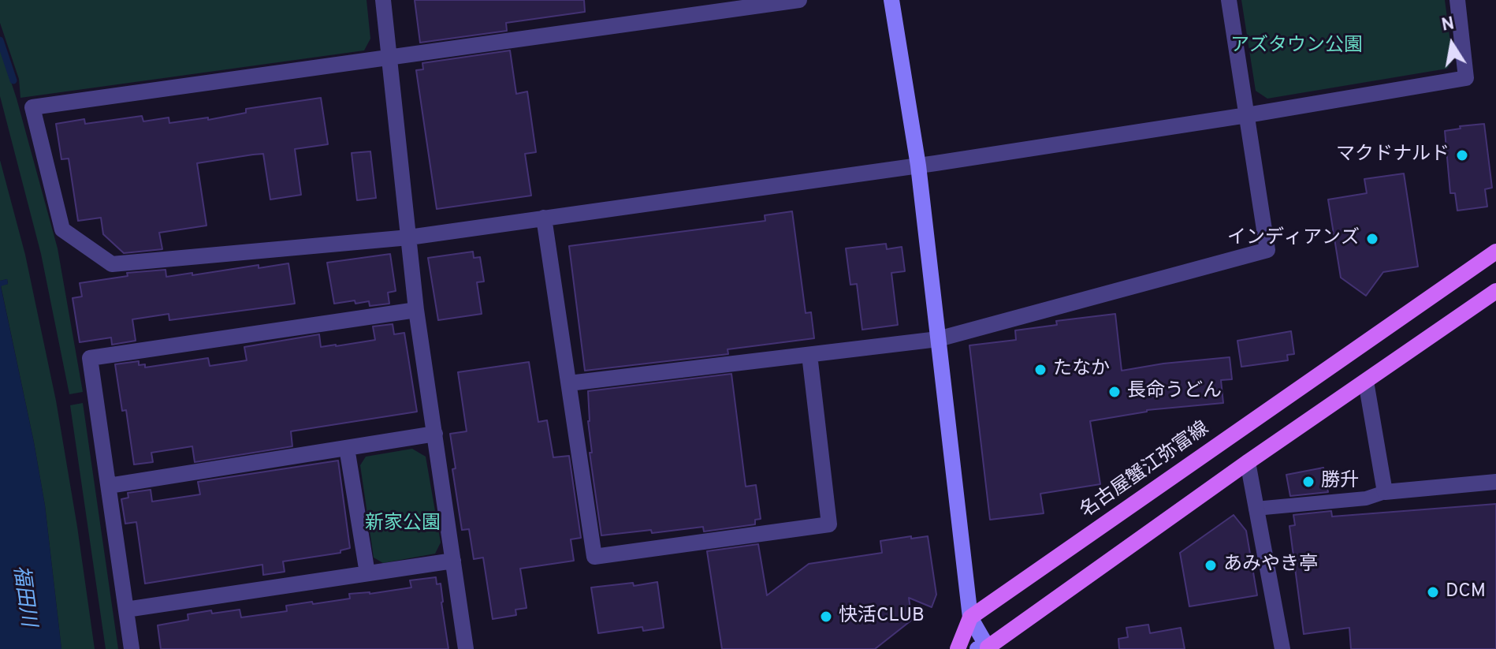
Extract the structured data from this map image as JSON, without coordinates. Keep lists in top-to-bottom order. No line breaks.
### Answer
{"streets":{"main road":["名古屋蟹江弥富線"]},"water":["福田川"],"parks":["アズタウン公園","新家公園"],"places":["マクドナルド","インディアンズ","たなか","長命うどん","勝升","あみやき亭","DCM","快活CLUB"],"north":"top"}
